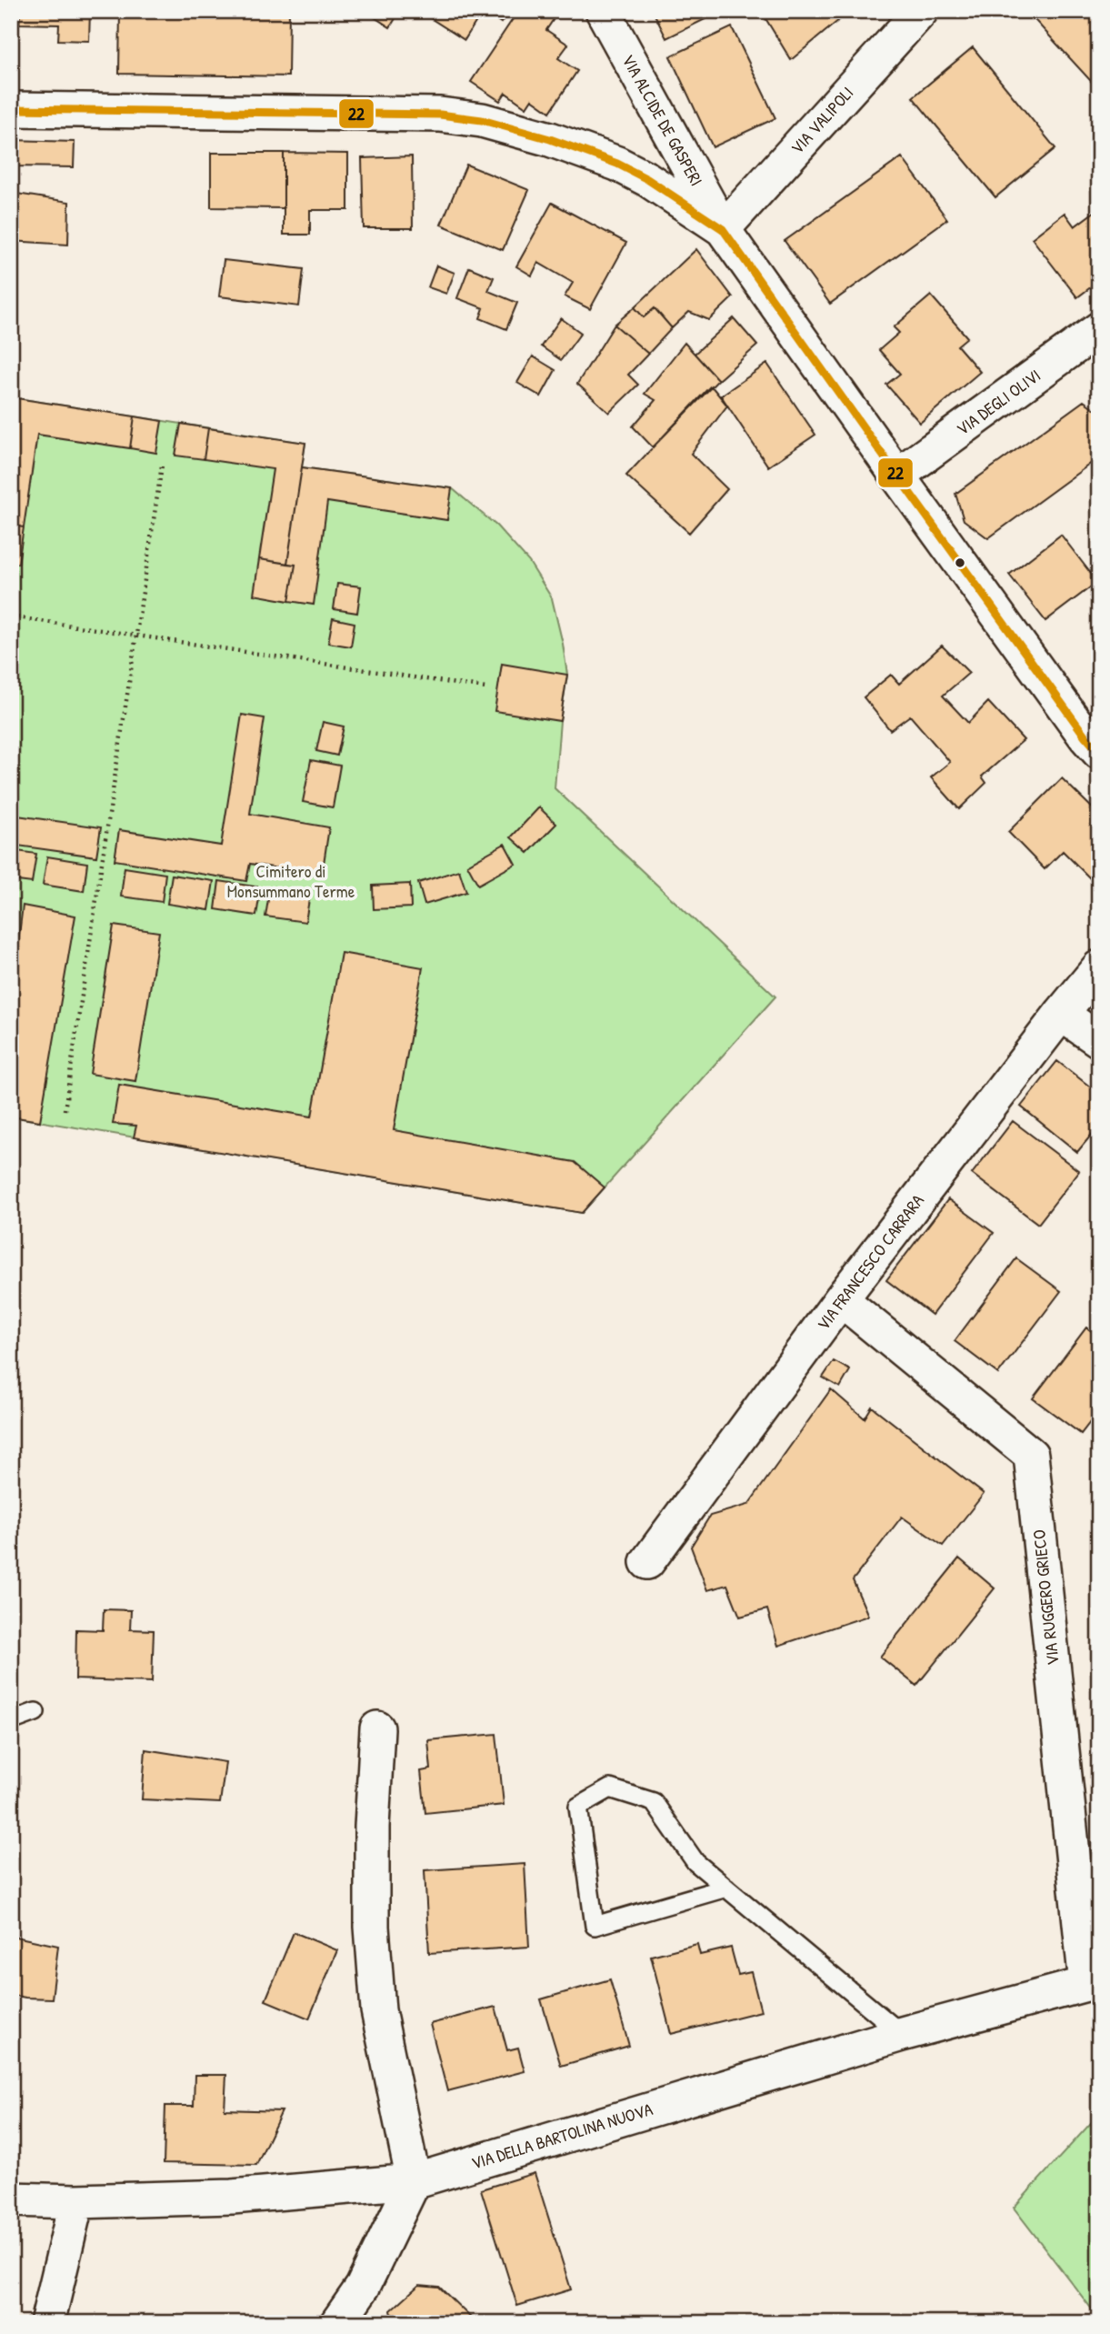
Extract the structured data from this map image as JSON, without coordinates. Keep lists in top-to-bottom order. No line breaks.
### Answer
{"streets":{"street":["VIA ALCIDE DE GASPERI","VIA VALIPOLI","VIA DEGLI OLIVI","VIA FRANCESCO CARRARA","VIA RUGGERO GRIECO","VIA DELLA BARTOLINA NUOVA"]},"crossings":[["VIA ALCIDE DE GASPERI","VIA VALIPOLI"],["VIA FRANCESCO CARRARA","VIA RUGGERO GRIECO"],["VIA RUGGERO GRIECO","VIA DELLA BARTOLINA NUOVA"]],"parks":["Cimitero di Monsummano Terme"],"lines":["transit line 22"]}
